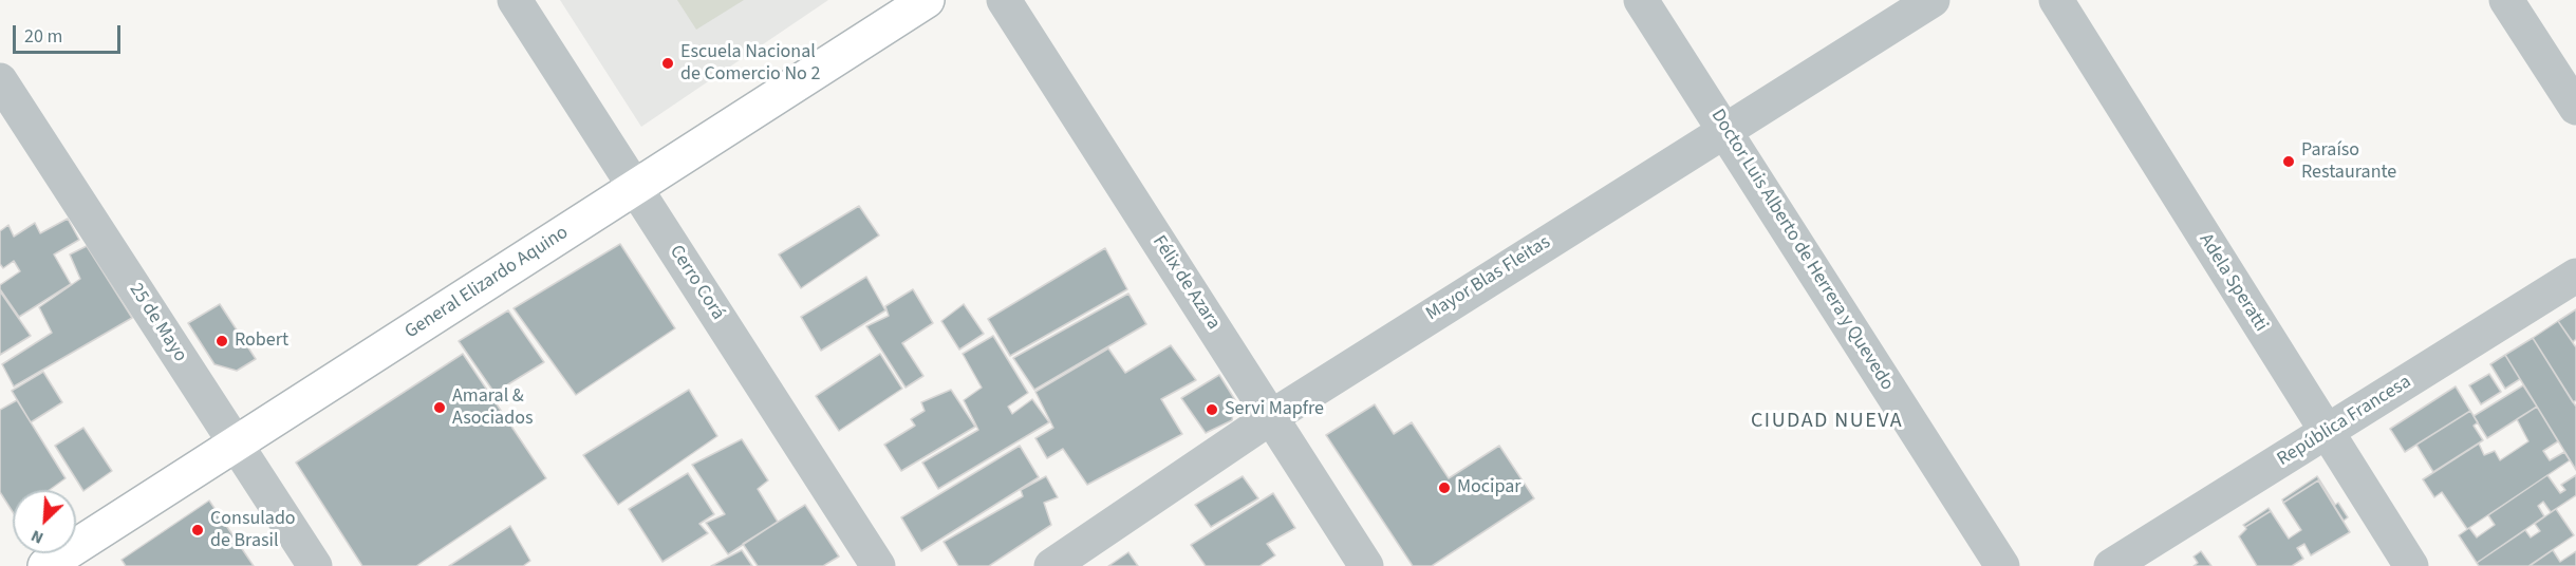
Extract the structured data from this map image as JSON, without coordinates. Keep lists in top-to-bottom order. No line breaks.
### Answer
{"streets":{"main road":["General Elizardo Aquino"],"street":["Doctor Luis Alberto de Herrera y Quevedo","Mayor Blas Fleitas","Cerro Corá","Félix de Azara","Adela Speratti","25 de Mayo","República Francesa"]},"crossings":[["Doctor Luis Alberto de Herrera y Quevedo","Mayor Blas Fleitas"],["Mayor Blas Fleitas","Félix de Azara"],["General Elizardo Aquino","Cerro Corá"],["General Elizardo Aquino","25 de Mayo"],["Adela Speratti","República Francesa"]],"districts":["CIUDAD NUEVA"],"places":["Escuela Nacional de Comercio No 2","Paraíso Restaurante","Robert","Amaral & Asociados","Servi Mapfre","Mocipar","Consulado de Brasil"],"scale_bar":"20 m","north":"bottom left"}
